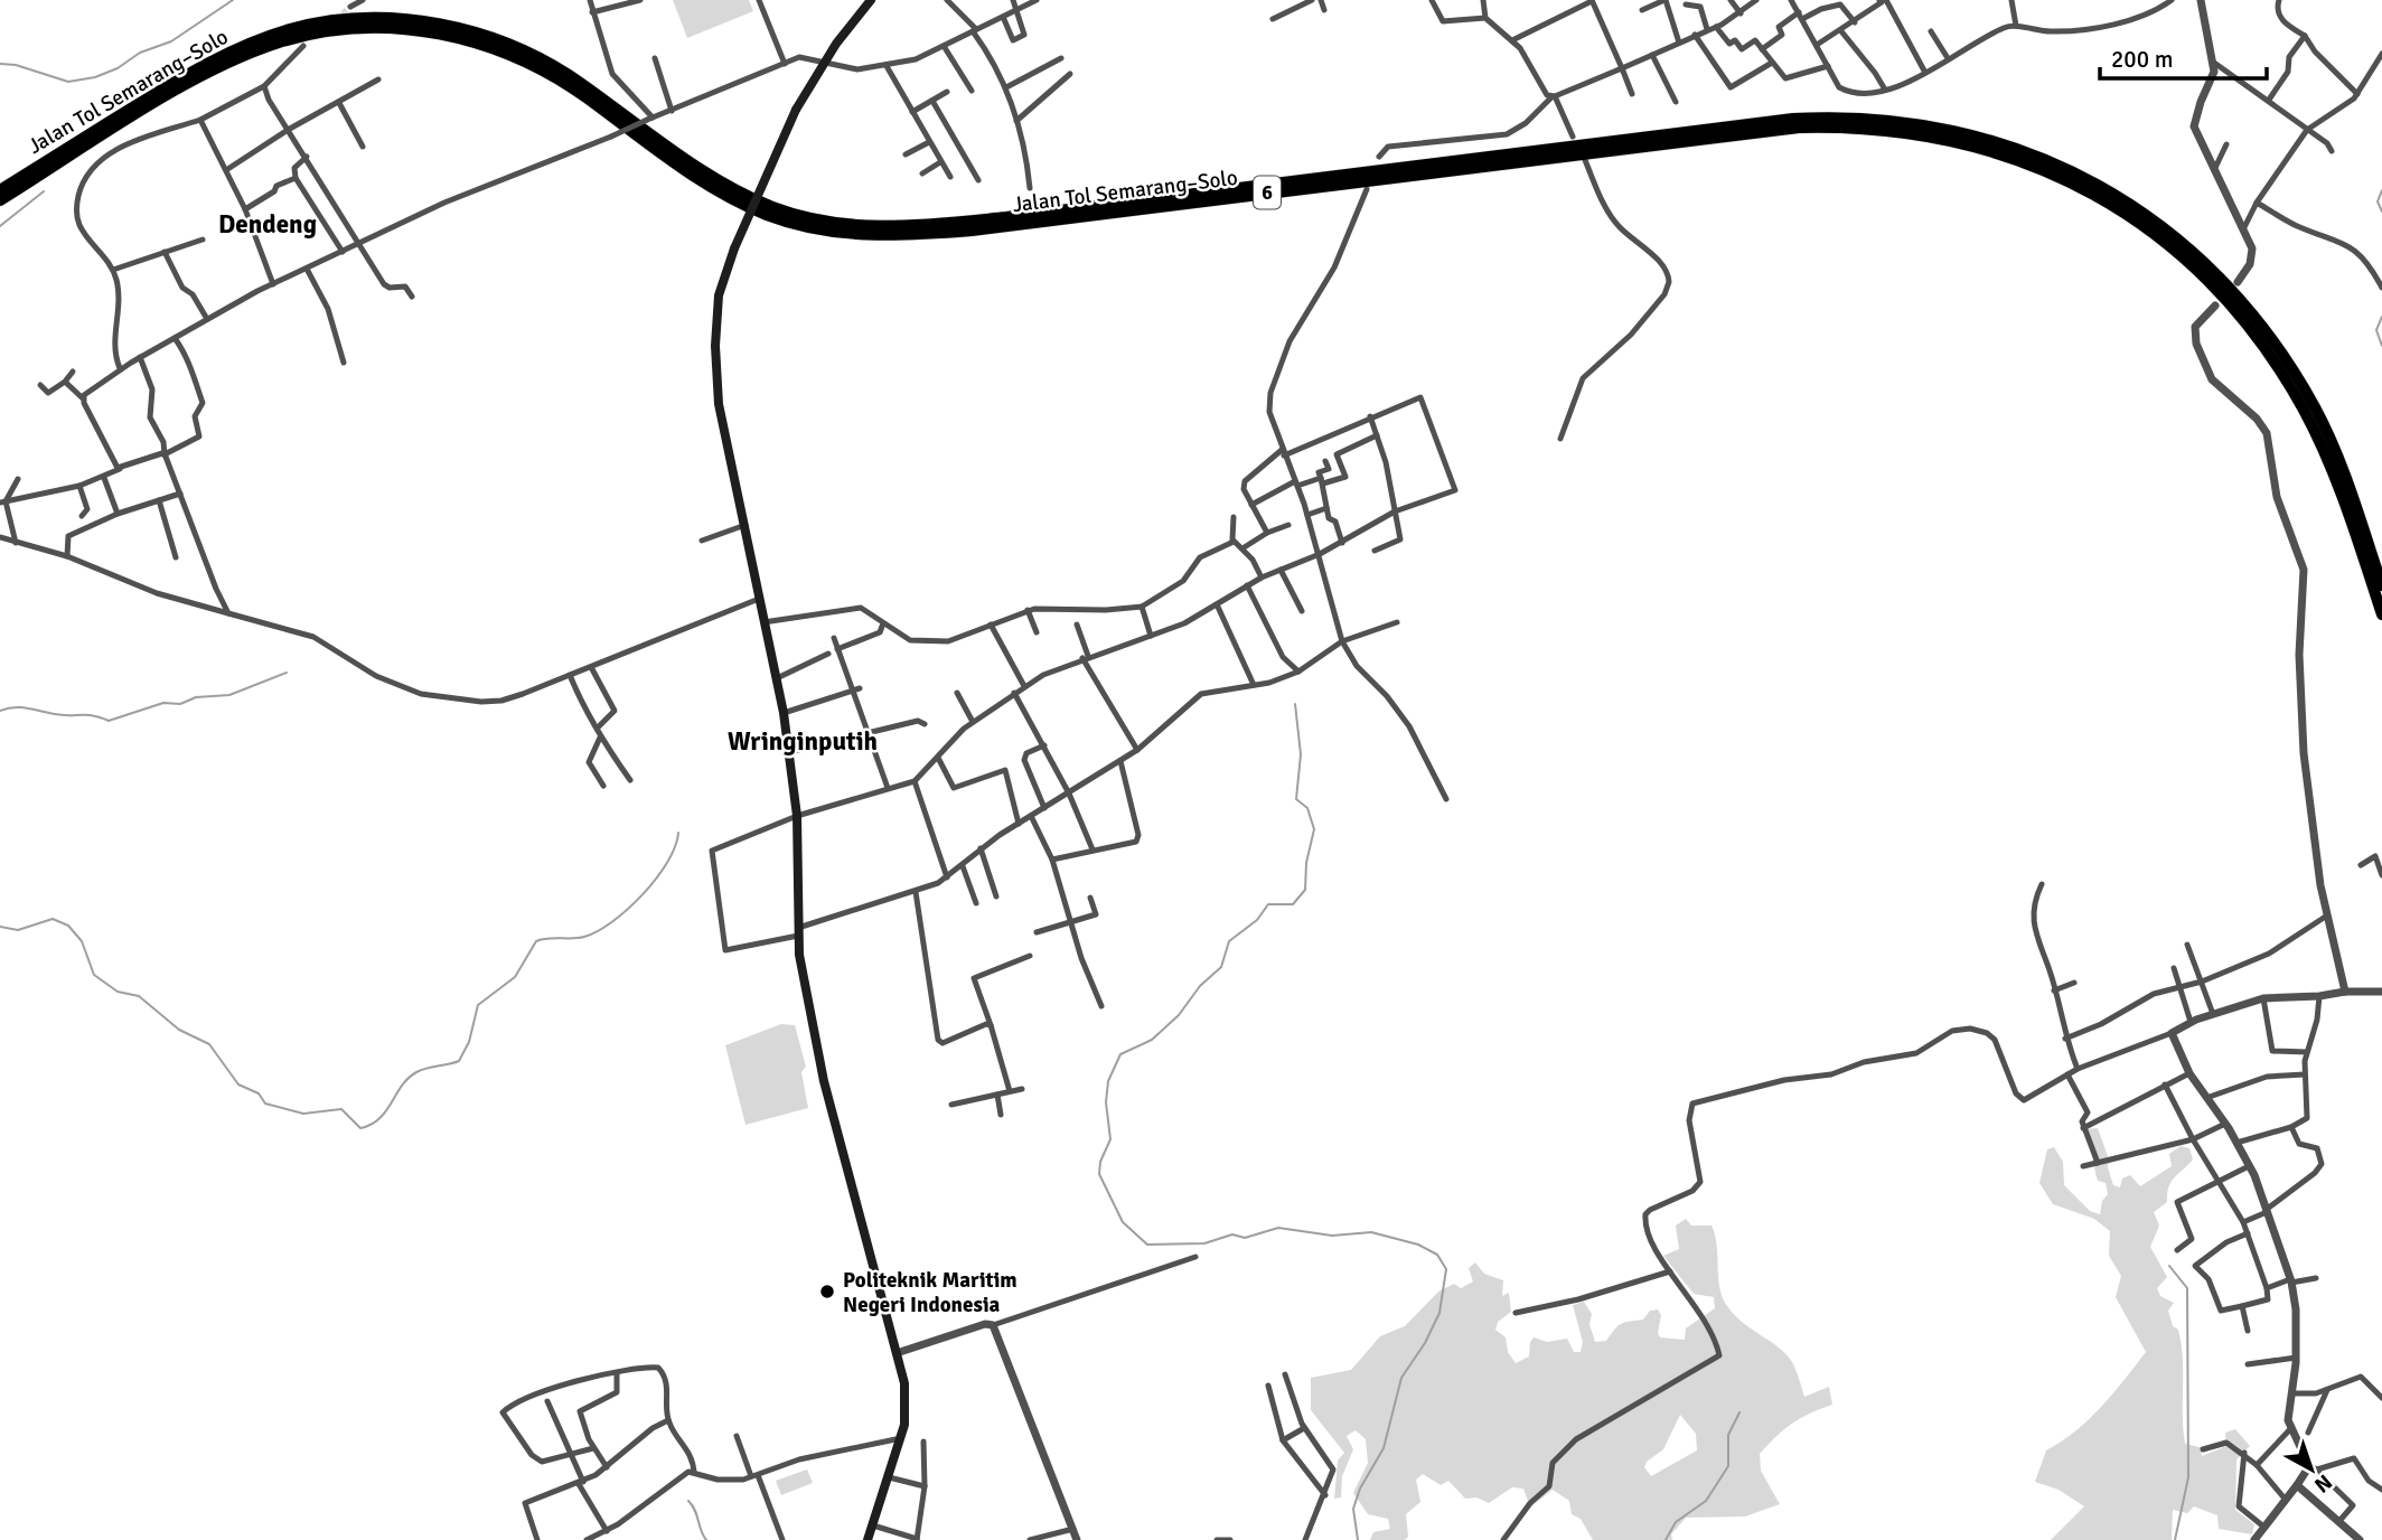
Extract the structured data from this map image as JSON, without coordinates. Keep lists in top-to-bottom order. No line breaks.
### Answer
{"streets":{"highway":["Jalan Tol Semarang–Solo","6"]},"districts":["Dendeng","Wringinputih"],"places":["Politeknik Maritim Negeri Indonesia"],"scale_bar":"200 m","north":"bottom right"}
